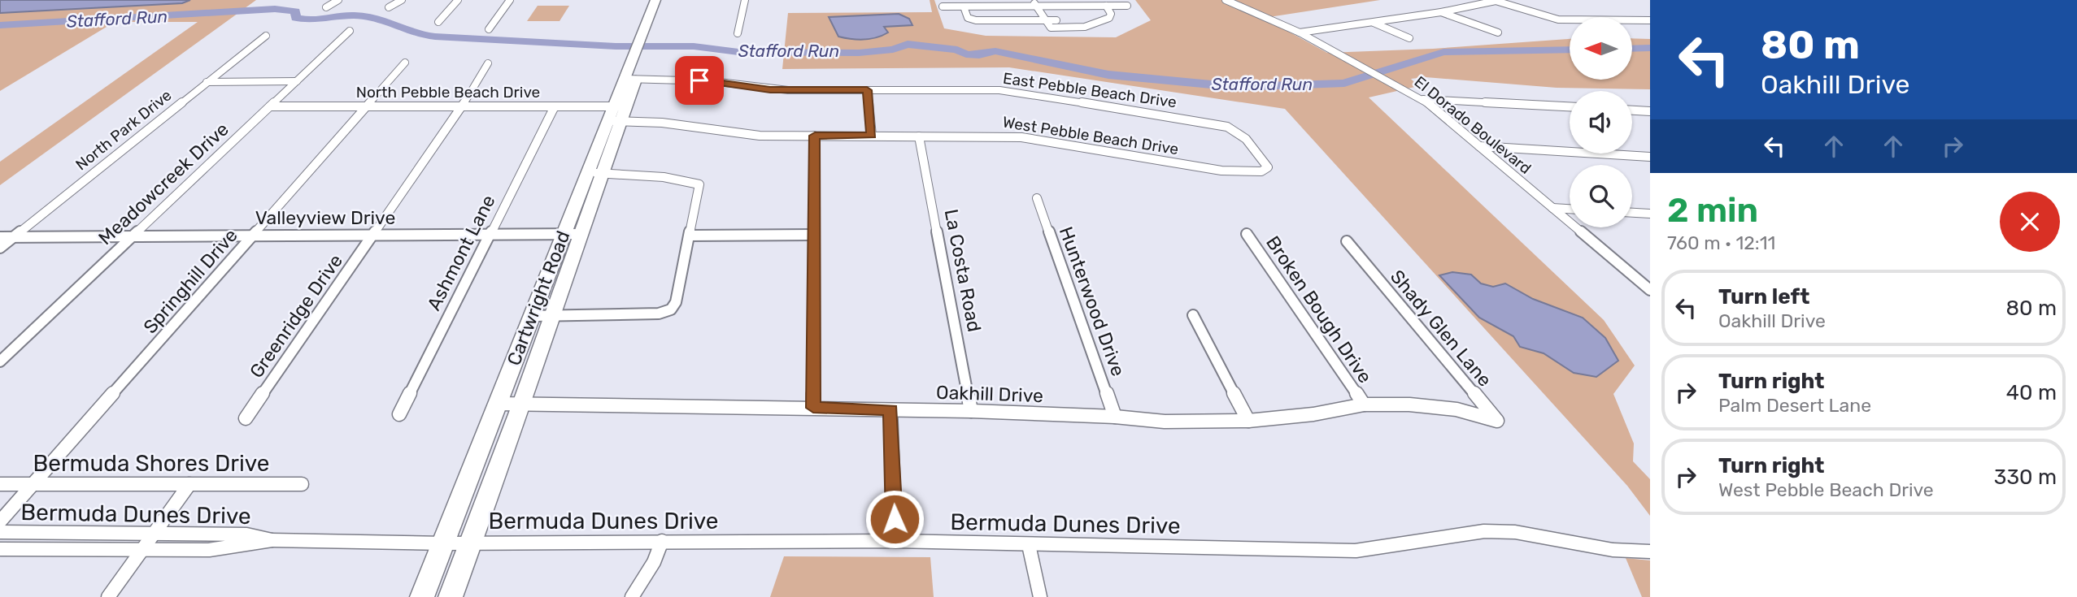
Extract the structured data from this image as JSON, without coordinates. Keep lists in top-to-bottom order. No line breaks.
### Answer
{"streets":{"main road":["Cartwright Road"],"street":["East Pebble Beach Drive","North Pebble Beach Drive","El Dorado Boulevard","North Park Drive","West Pebble Beach Drive","Meadowcreek Drive","Valleyview Drive","Ashmont Lane","La Costa Road","Springhill Drive","Hunterwood Drive","Broken Bough Drive","Greenridge Drive","Shady Glen Lane","Oakhill Drive","Bermuda Shores Drive","Bermuda Dunes Drive"]},"crossings":[["East Pebble Beach Drive","West Pebble Beach Drive"],["East Pebble Beach Drive","Cartwright Road"],["North Pebble Beach Drive","West Pebble Beach Drive"],["North Pebble Beach Drive","Meadowcreek Drive"],["North Pebble Beach Drive","Ashmont Lane"],["North Pebble Beach Drive","Springhill Drive"],["North Pebble Beach Drive","Cartwright Road"],["North Pebble Beach Drive","Greenridge Drive"],["North Park Drive","Valleyview Drive"],["West Pebble Beach Drive","La Costa Road"],["West Pebble Beach Drive","Cartwright Road"],["Meadowcreek Drive","Valleyview Drive"],["Valleyview Drive","Ashmont Lane"],["Valleyview Drive","Springhill Drive"],["Valleyview Drive","Cartwright Road"],["Valleyview Drive","Greenridge Drive"],["La Costa Road","Oakhill Drive"],["Springhill Drive","Bermuda Shores Drive"],["Cartwright Road","Oakhill Drive"],["Cartwright Road","Bermuda Dunes Drive"],["Hunterwood Drive","Oakhill Drive"],["Broken Bough Drive","Oakhill Drive"],["Shady Glen Lane","Oakhill Drive"]],"water":["Stafford Run"],"north":"left","page":{"turn":["80 m","Oakhill Drive"],"heading":["2 min","760 m · 12:11"],"list":[{"name":"Turn left","note":"Oakhill Drive","value":"80 m"},{"name":"Turn right","note":"Palm Desert Lane","value":"40 m"},{"name":"Turn right","note":"West Pebble Beach Drive","value":"330 m"}]}}
